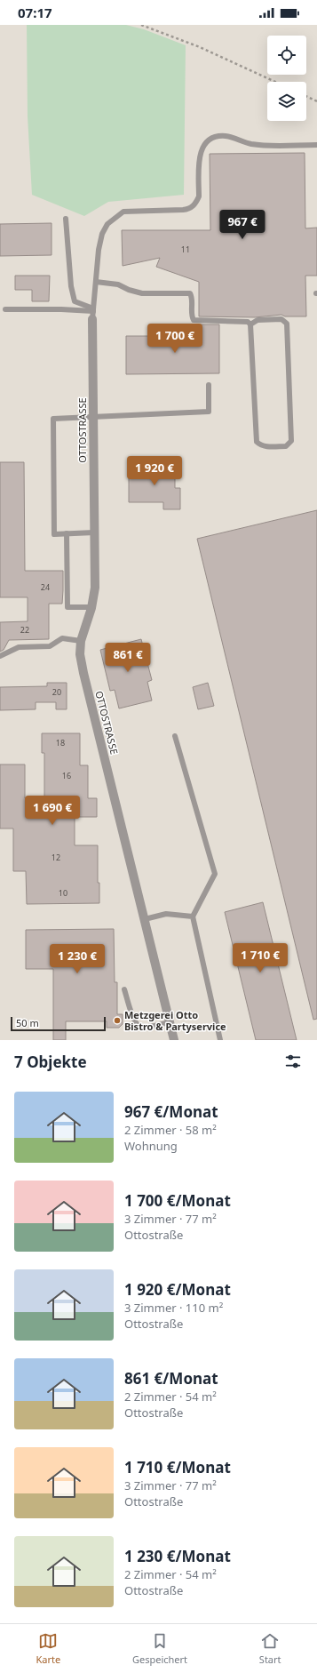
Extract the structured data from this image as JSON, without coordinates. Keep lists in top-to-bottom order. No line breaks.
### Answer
{"streets":{"street":["OTTOSTRASSE"]},"places":["Metzgerei Otto Bistro & Partyservice"],"house_numbers":["11","24","22","20","18","16","12","10"],"scale_bar":"50 m","page":{"status":"07:17","price":["967 €","1 700 €","1 920 €","861 €","1 690 €","1 710 €","1 230 €"],"scale":"50 m","heading":"7 Objekte","list":[{"name":"967 €/Monat","note":"2 Zimmer · 58 m² · Wohnung"},{"name":"1 700 €/Monat","note":"3 Zimmer · 77 m² · Ottostraße"},{"name":"1 920 €/Monat","note":"3 Zimmer · 110 m² · Ottostraße"},{"name":"861 €/Monat","note":"2 Zimmer · 54 m² · Ottostraße"},{"name":"1 710 €/Monat","note":"3 Zimmer · 77 m² · Ottostraße"},{"name":"1 230 €/Monat","note":"2 Zimmer · 54 m² · Ottostraße"}],"tabs":["Karte","Gespeichert","Start"]}}
